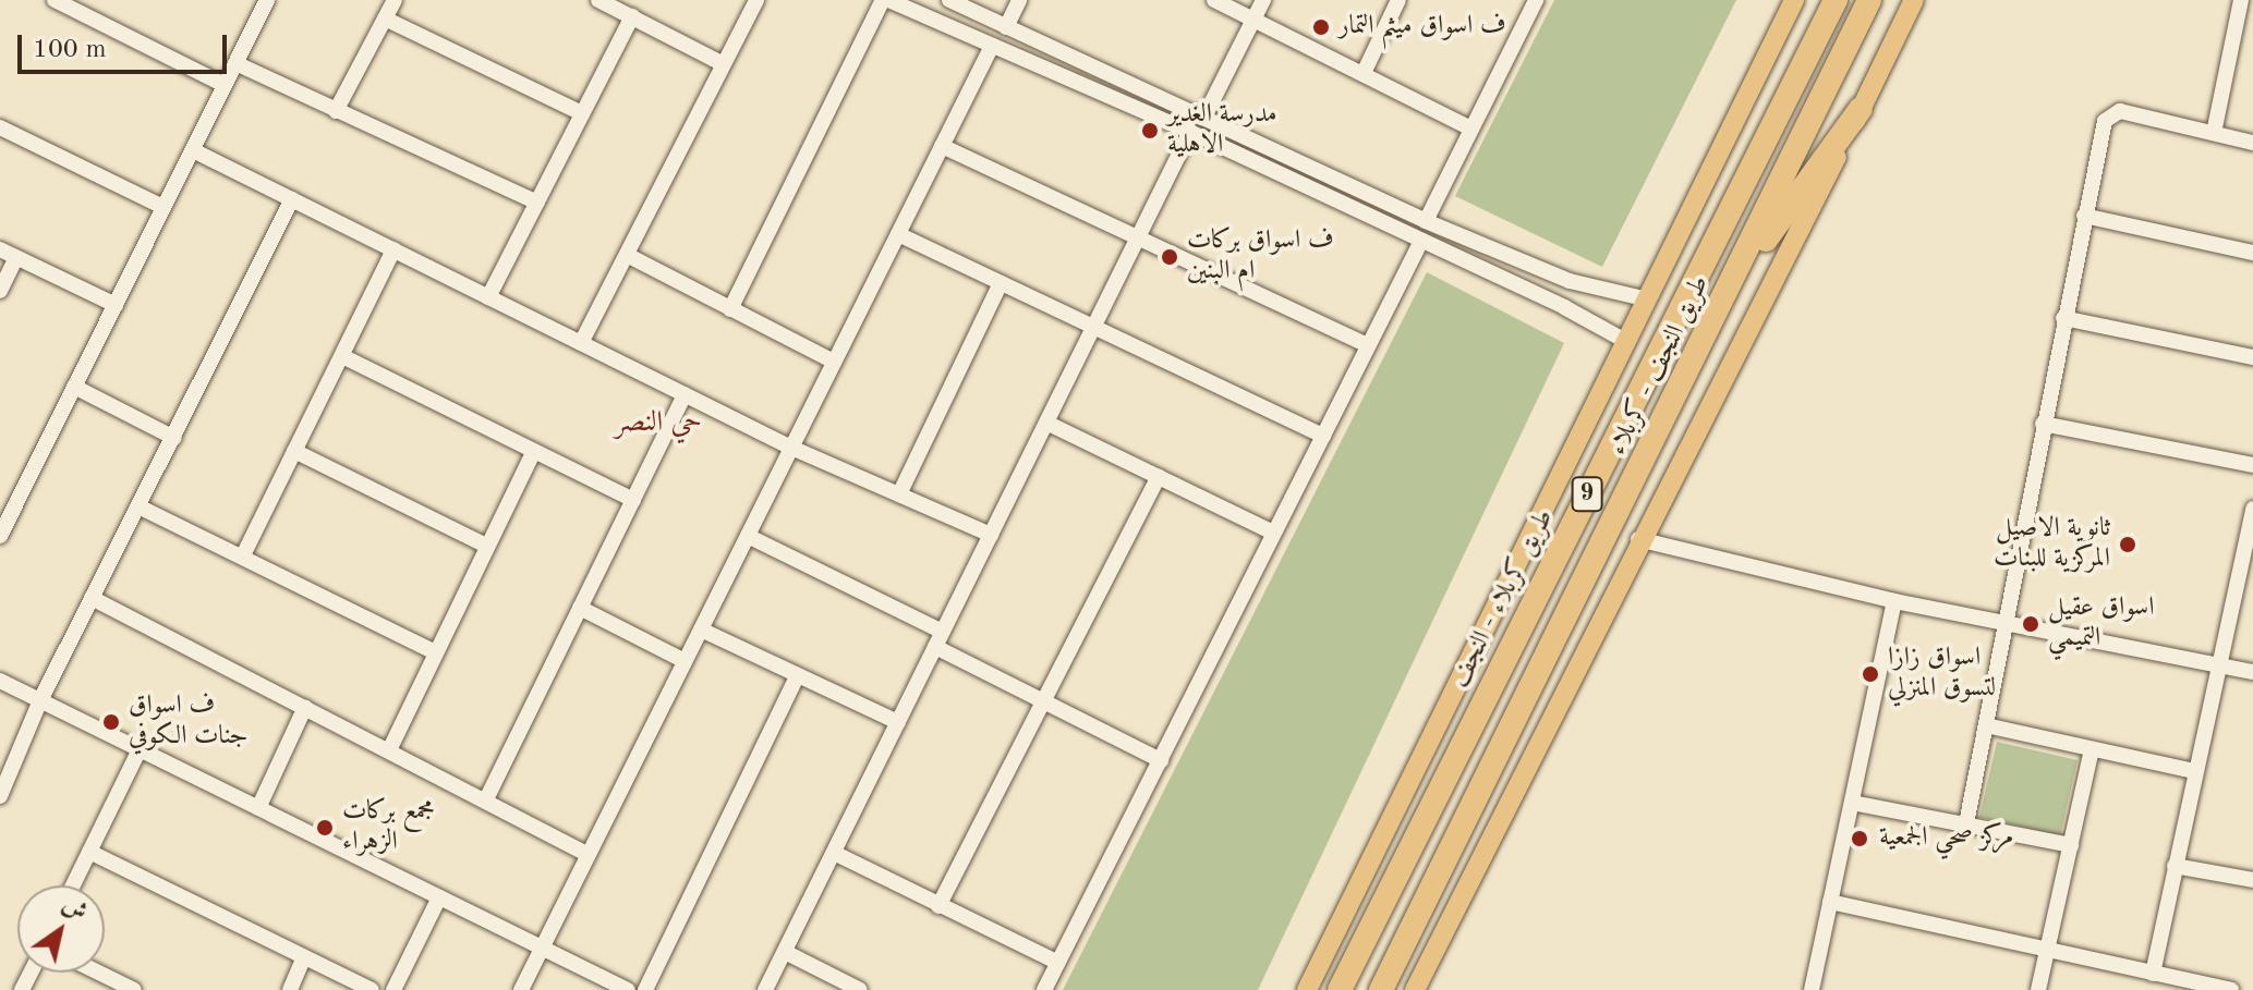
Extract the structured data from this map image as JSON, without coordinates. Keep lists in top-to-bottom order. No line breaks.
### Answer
{"streets":{"highway":["طريق النجف - کربلاء","9","طريق کربلاء - النجف"]},"districts":["حي النصر"],"places":["ف اسواق ميثم التمار","مدرسة الغدير الاهلية","ف اسواق بركات ام البنين","ثانوية الاصيل المركزية للبنات","اسواق عقيل التميمي","اسواق زازا لتسوق المنزلي","ف اسواق جنات الكوفي","مجمع بركات الزهراء","مركز صحي الجمعية"],"scale_bar":"100 m","north":"top right"}
